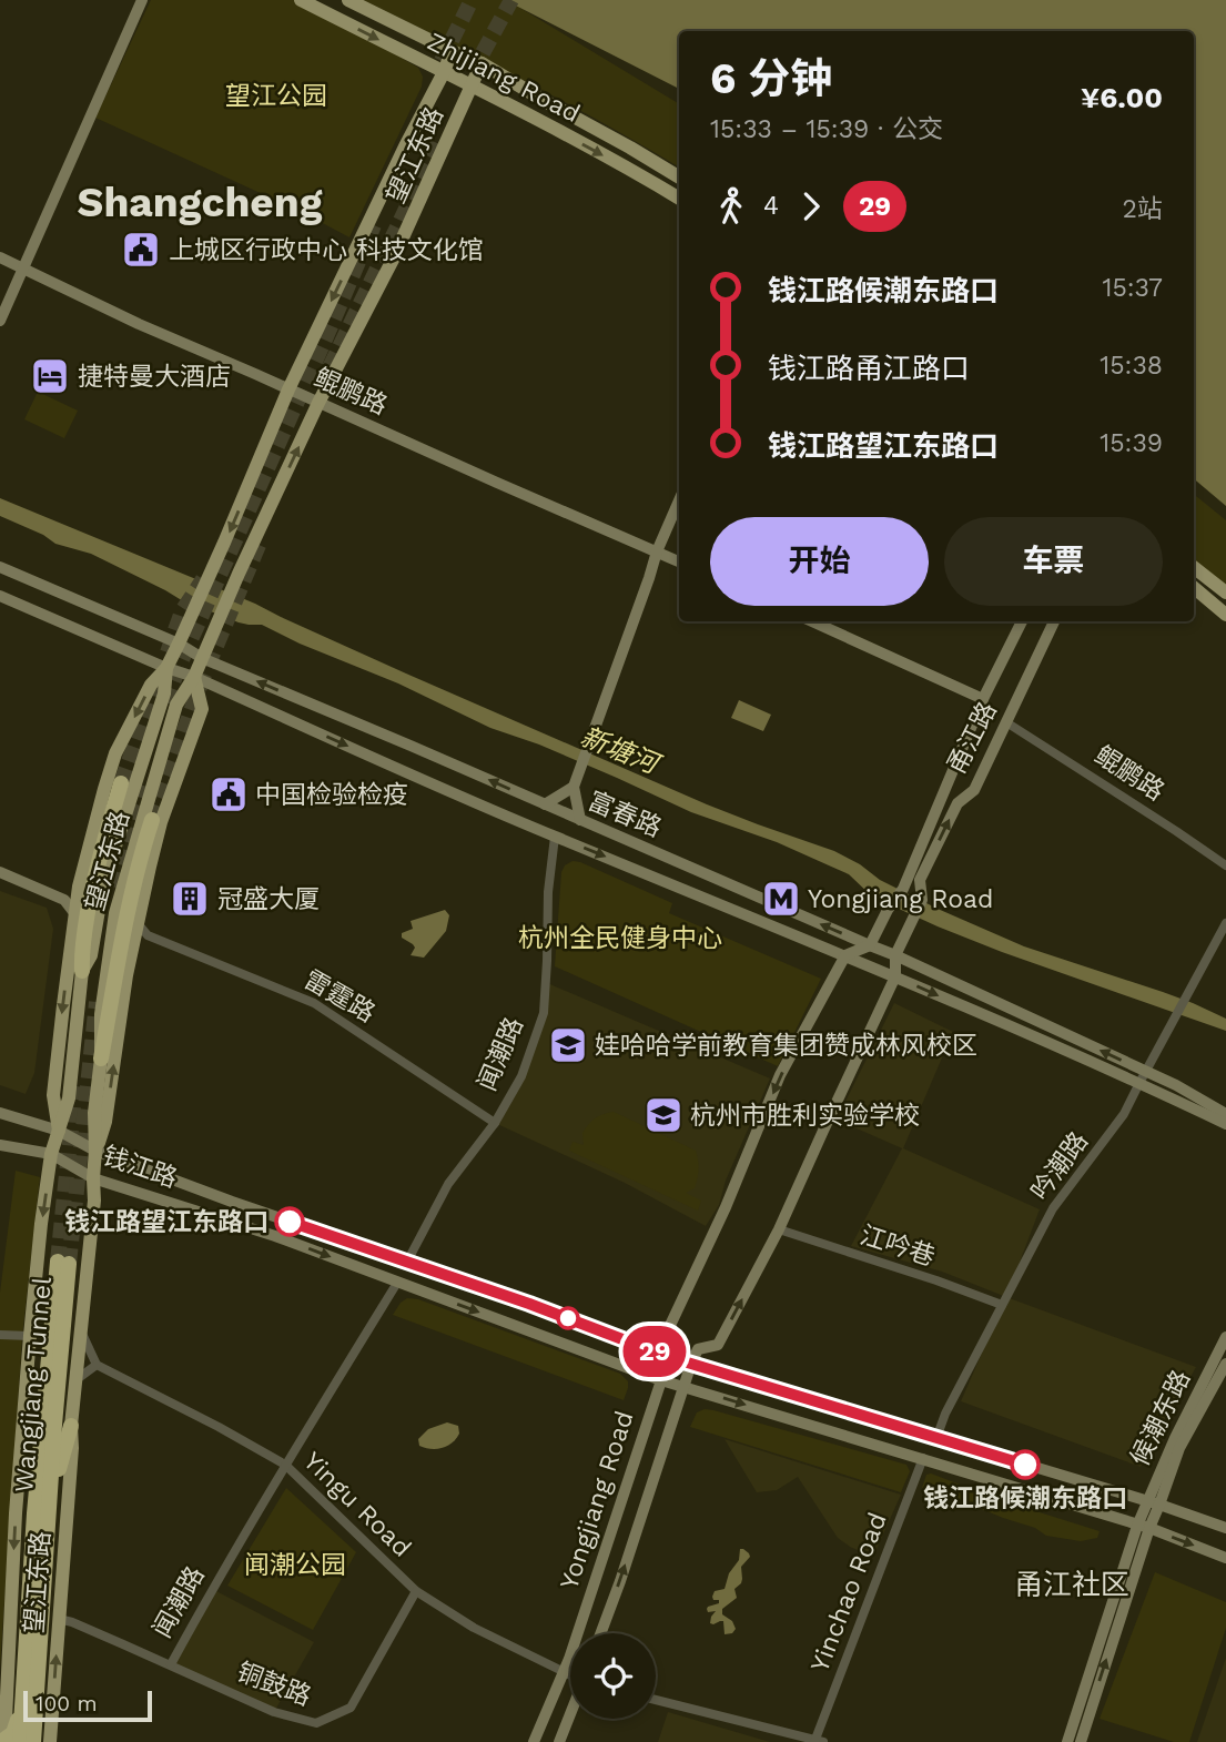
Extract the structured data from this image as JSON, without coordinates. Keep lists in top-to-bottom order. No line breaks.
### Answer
{"streets":{"highway":["Wangjiang Tunnel"],"main road":["Zhijiang Road","望江东路"],"street":["鲲鹏路","甬江路","富春路","雷霆路","闻潮路","吟潮路","钱江路","江吟巷","候潮东路","Yongjiang Road","Yingu Road","Yinchao Road","铜鼓路"]},"crossings":[["Zhijiang Road","望江东路"],["望江东路","鲲鹏路"],["望江东路","富春路"],["望江东路","钱江路"],["望江东路","铜鼓路"],["鲲鹏路","甬江路"],["甬江路","富春路"],["富春路","闻潮路"],["富春路","吟潮路"],["富春路","Yongjiang Road"],["雷霆路","闻潮路"],["闻潮路","钱江路"],["闻潮路","Yingu Road"],["闻潮路","铜鼓路"],["吟潮路","钱江路"],["吟潮路","江吟巷"],["钱江路","候潮东路"],["钱江路","Yongjiang Road"],["钱江路","Yinchao Road"],["Yongjiang Road","Yingu Road"],["Yingu Road","铜鼓路"]],"districts":["Shangcheng","甬江社区"],"water":["新塘河"],"parks":["望江公园","杭州全民健身中心","闻潮公园"],"places":{"public building":["上城区行政中心 科技文化馆","中国检验检疫"],"hotel":["捷特曼大酒店"],"building":["冠盛大厦"],"metro station":["Yongjiang Road"],"school or university":["娃哈哈学前教育集团赞成林风校区","杭州市胜利实验学校"],"other":["钱江路望江东路口","钱江路候潮东路口"]},"lines":["bus line 29"],"scale_bar":"100 m","page":{"on_map":"29","heading":["6 分钟","15:33 – 15:39 · 公交","¥6.00"],"legs":["4","29","2站"],"list":[{"name":"钱江路候潮东路口","value":"15:37"},{"name":"钱江路甬江路口","value":"15:38"},{"name":"钱江路望江东路口","value":"15:39"}],"buttons":["开始","车票"],"scale":"100 m"}}
